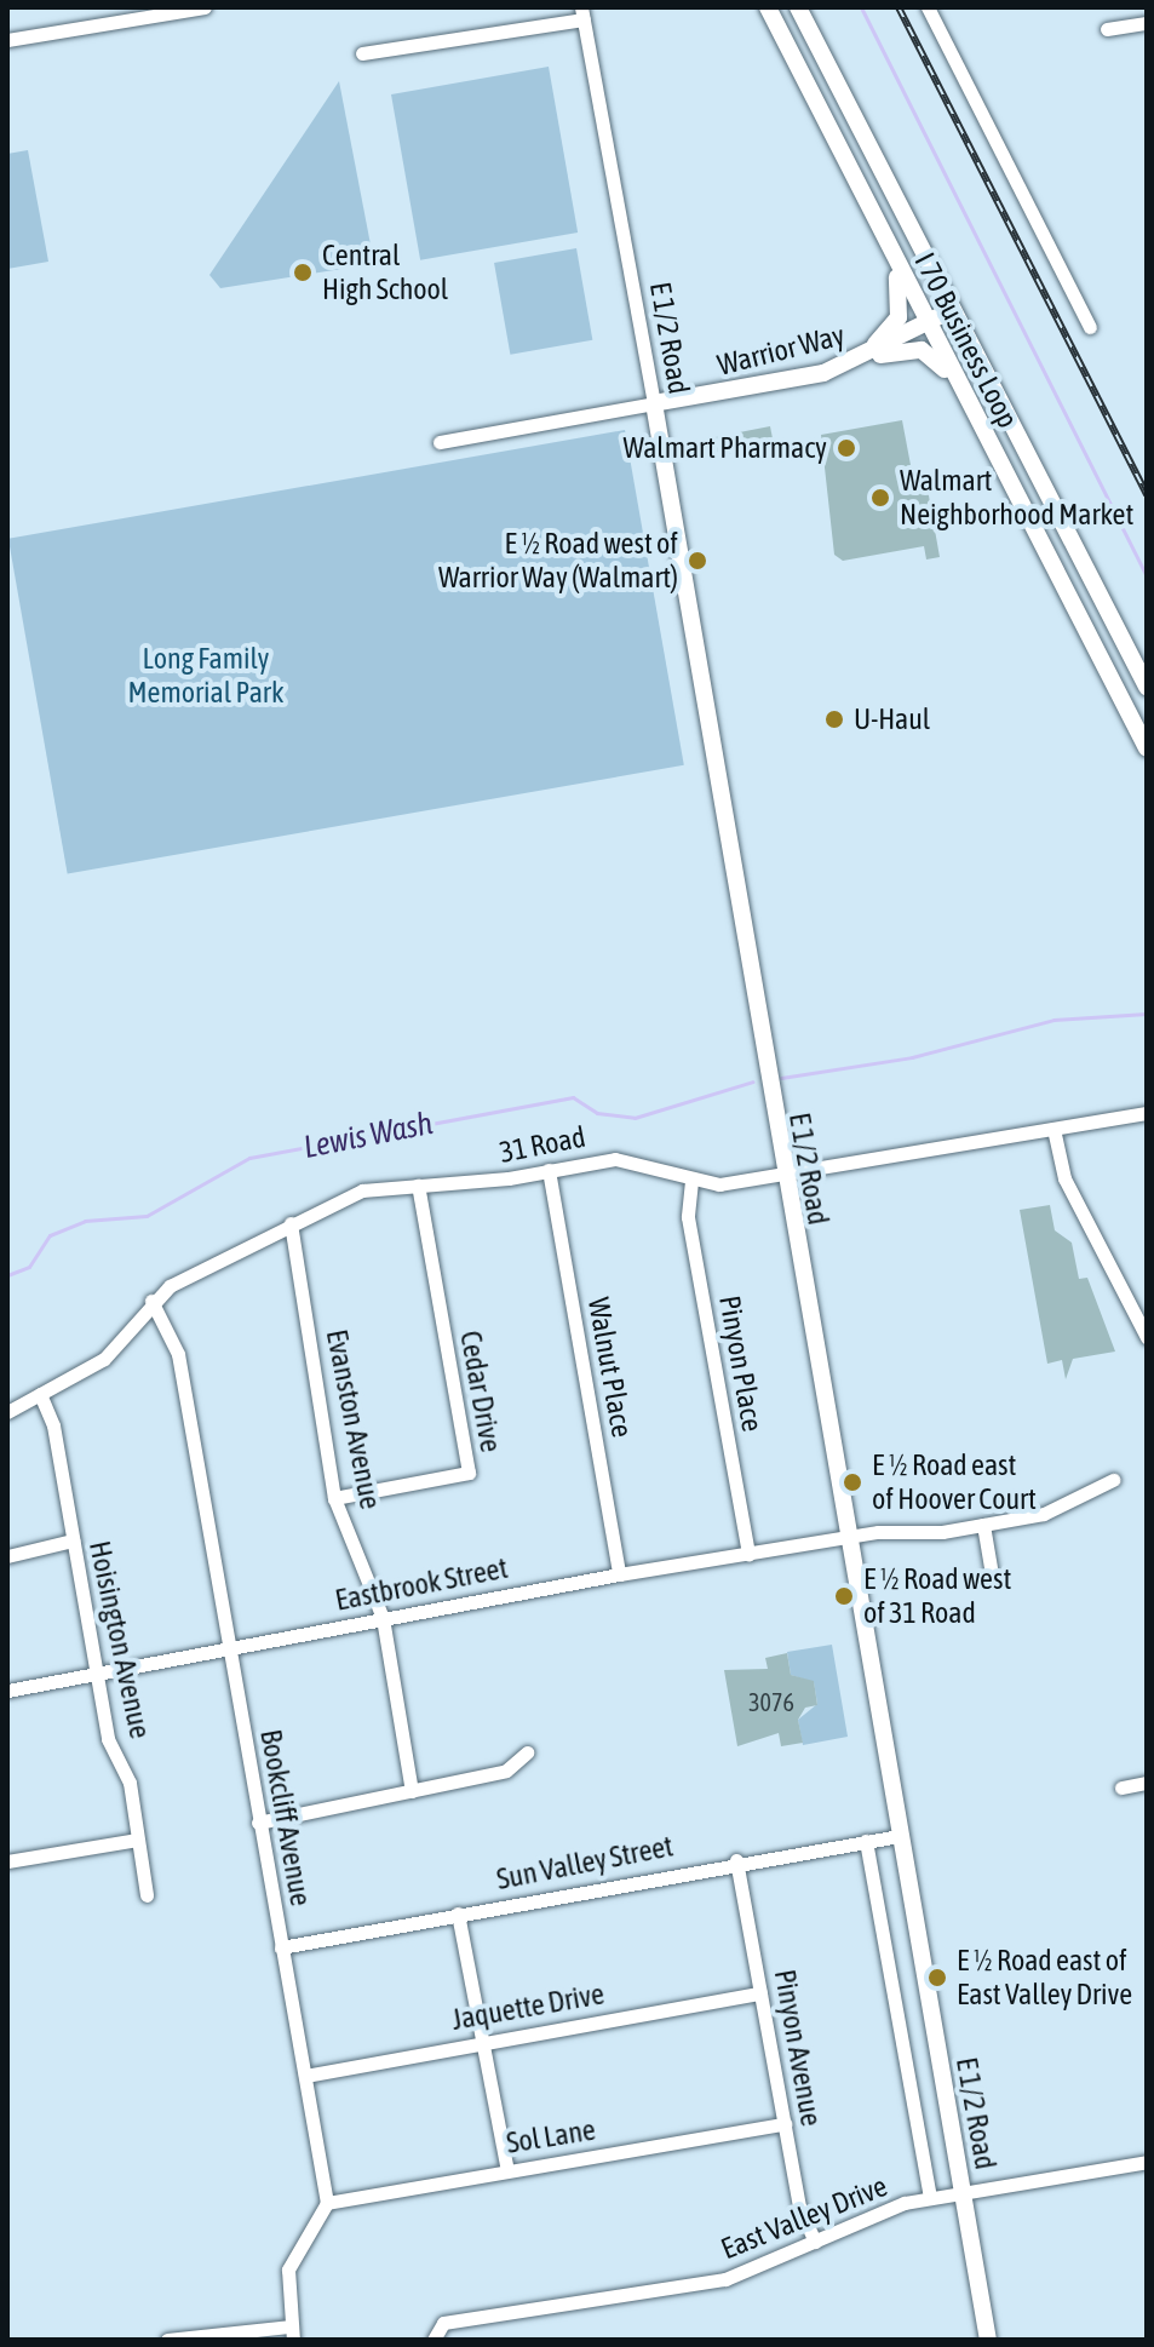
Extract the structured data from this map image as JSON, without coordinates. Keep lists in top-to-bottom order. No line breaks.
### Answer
{"streets":{"main road":["E 1/2 Road","I 70 Business Loop","Warrior Way"],"street":["31 Road","Pinyon Place","Walnut Place","Cedar Drive","Evanston Avenue","Eastbrook Street","Hoisington Avenue","Bookcliff Avenue","Sun Valley Street","Jaquette Drive","Pinyon Avenue","Sol Lane","East Valley Drive"]},"crossings":[["E 1/2 Road","Warrior Way"],["E 1/2 Road","31 Road"],["E 1/2 Road","Eastbrook Street"],["E 1/2 Road","Sun Valley Street"],["E 1/2 Road","East Valley Drive"],["I 70 Business Loop","Warrior Way"],["31 Road","Pinyon Place"],["31 Road","Walnut Place"],["31 Road","Cedar Drive"],["31 Road","Evanston Avenue"],["31 Road","Hoisington Avenue"],["31 Road","Bookcliff Avenue"],["Pinyon Place","Eastbrook Street"],["Walnut Place","Eastbrook Street"],["Cedar Drive","Evanston Avenue"],["Evanston Avenue","Eastbrook Street"],["Eastbrook Street","Hoisington Avenue"],["Eastbrook Street","Bookcliff Avenue"],["Bookcliff Avenue","Sun Valley Street"],["Bookcliff Avenue","Jaquette Drive"],["Bookcliff Avenue","Sol Lane"],["Sun Valley Street","Pinyon Avenue"],["Jaquette Drive","Pinyon Avenue"],["Pinyon Avenue","Sol Lane"],["Pinyon Avenue","East Valley Drive"]],"water":["Lewis Wash"],"parks":["Long Family Memorial Park"],"places":["Central High School","Walmart Pharmacy","Walmart Neighborhood Market","E ½ Road west of Warrior Way (Walmart)","U-Haul","E ½ Road east of Hoover Court","E ½ Road west of 31 Road","E ½ Road east of East Valley Drive"],"house_numbers":["3076"]}
